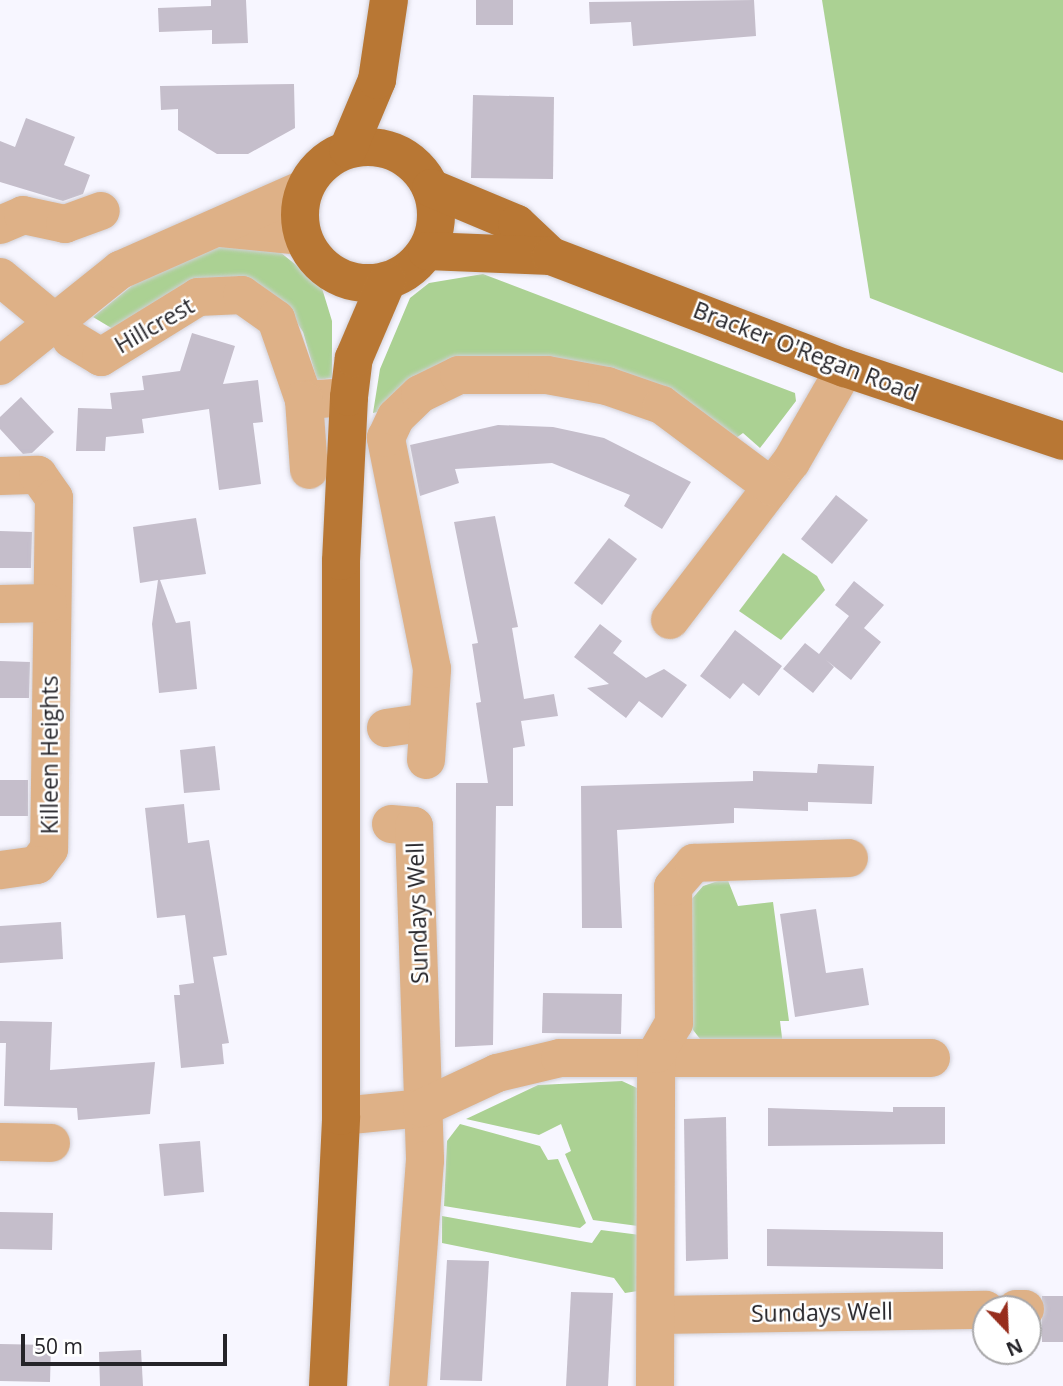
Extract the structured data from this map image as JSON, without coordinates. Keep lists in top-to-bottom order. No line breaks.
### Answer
{"streets":{"main road":["Bracker O'Regan Road"],"street":["Hillcrest","Killeen Heights","Sundays Well"]},"scale_bar":"50 m","north":"bottom right"}
